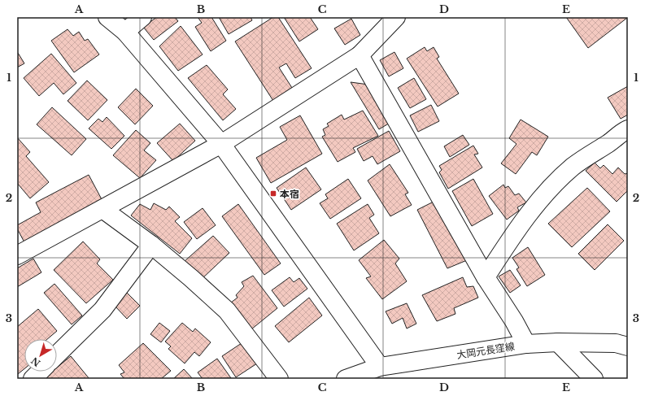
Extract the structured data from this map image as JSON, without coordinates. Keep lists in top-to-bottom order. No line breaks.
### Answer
{"streets":{"street":["大岡元長窪線"]},"places":{"transit":["本宿"]},"north":"bottom left","grid":{"columns":["A","B","C","D","E"],"rows":["1","2","3"]}}
